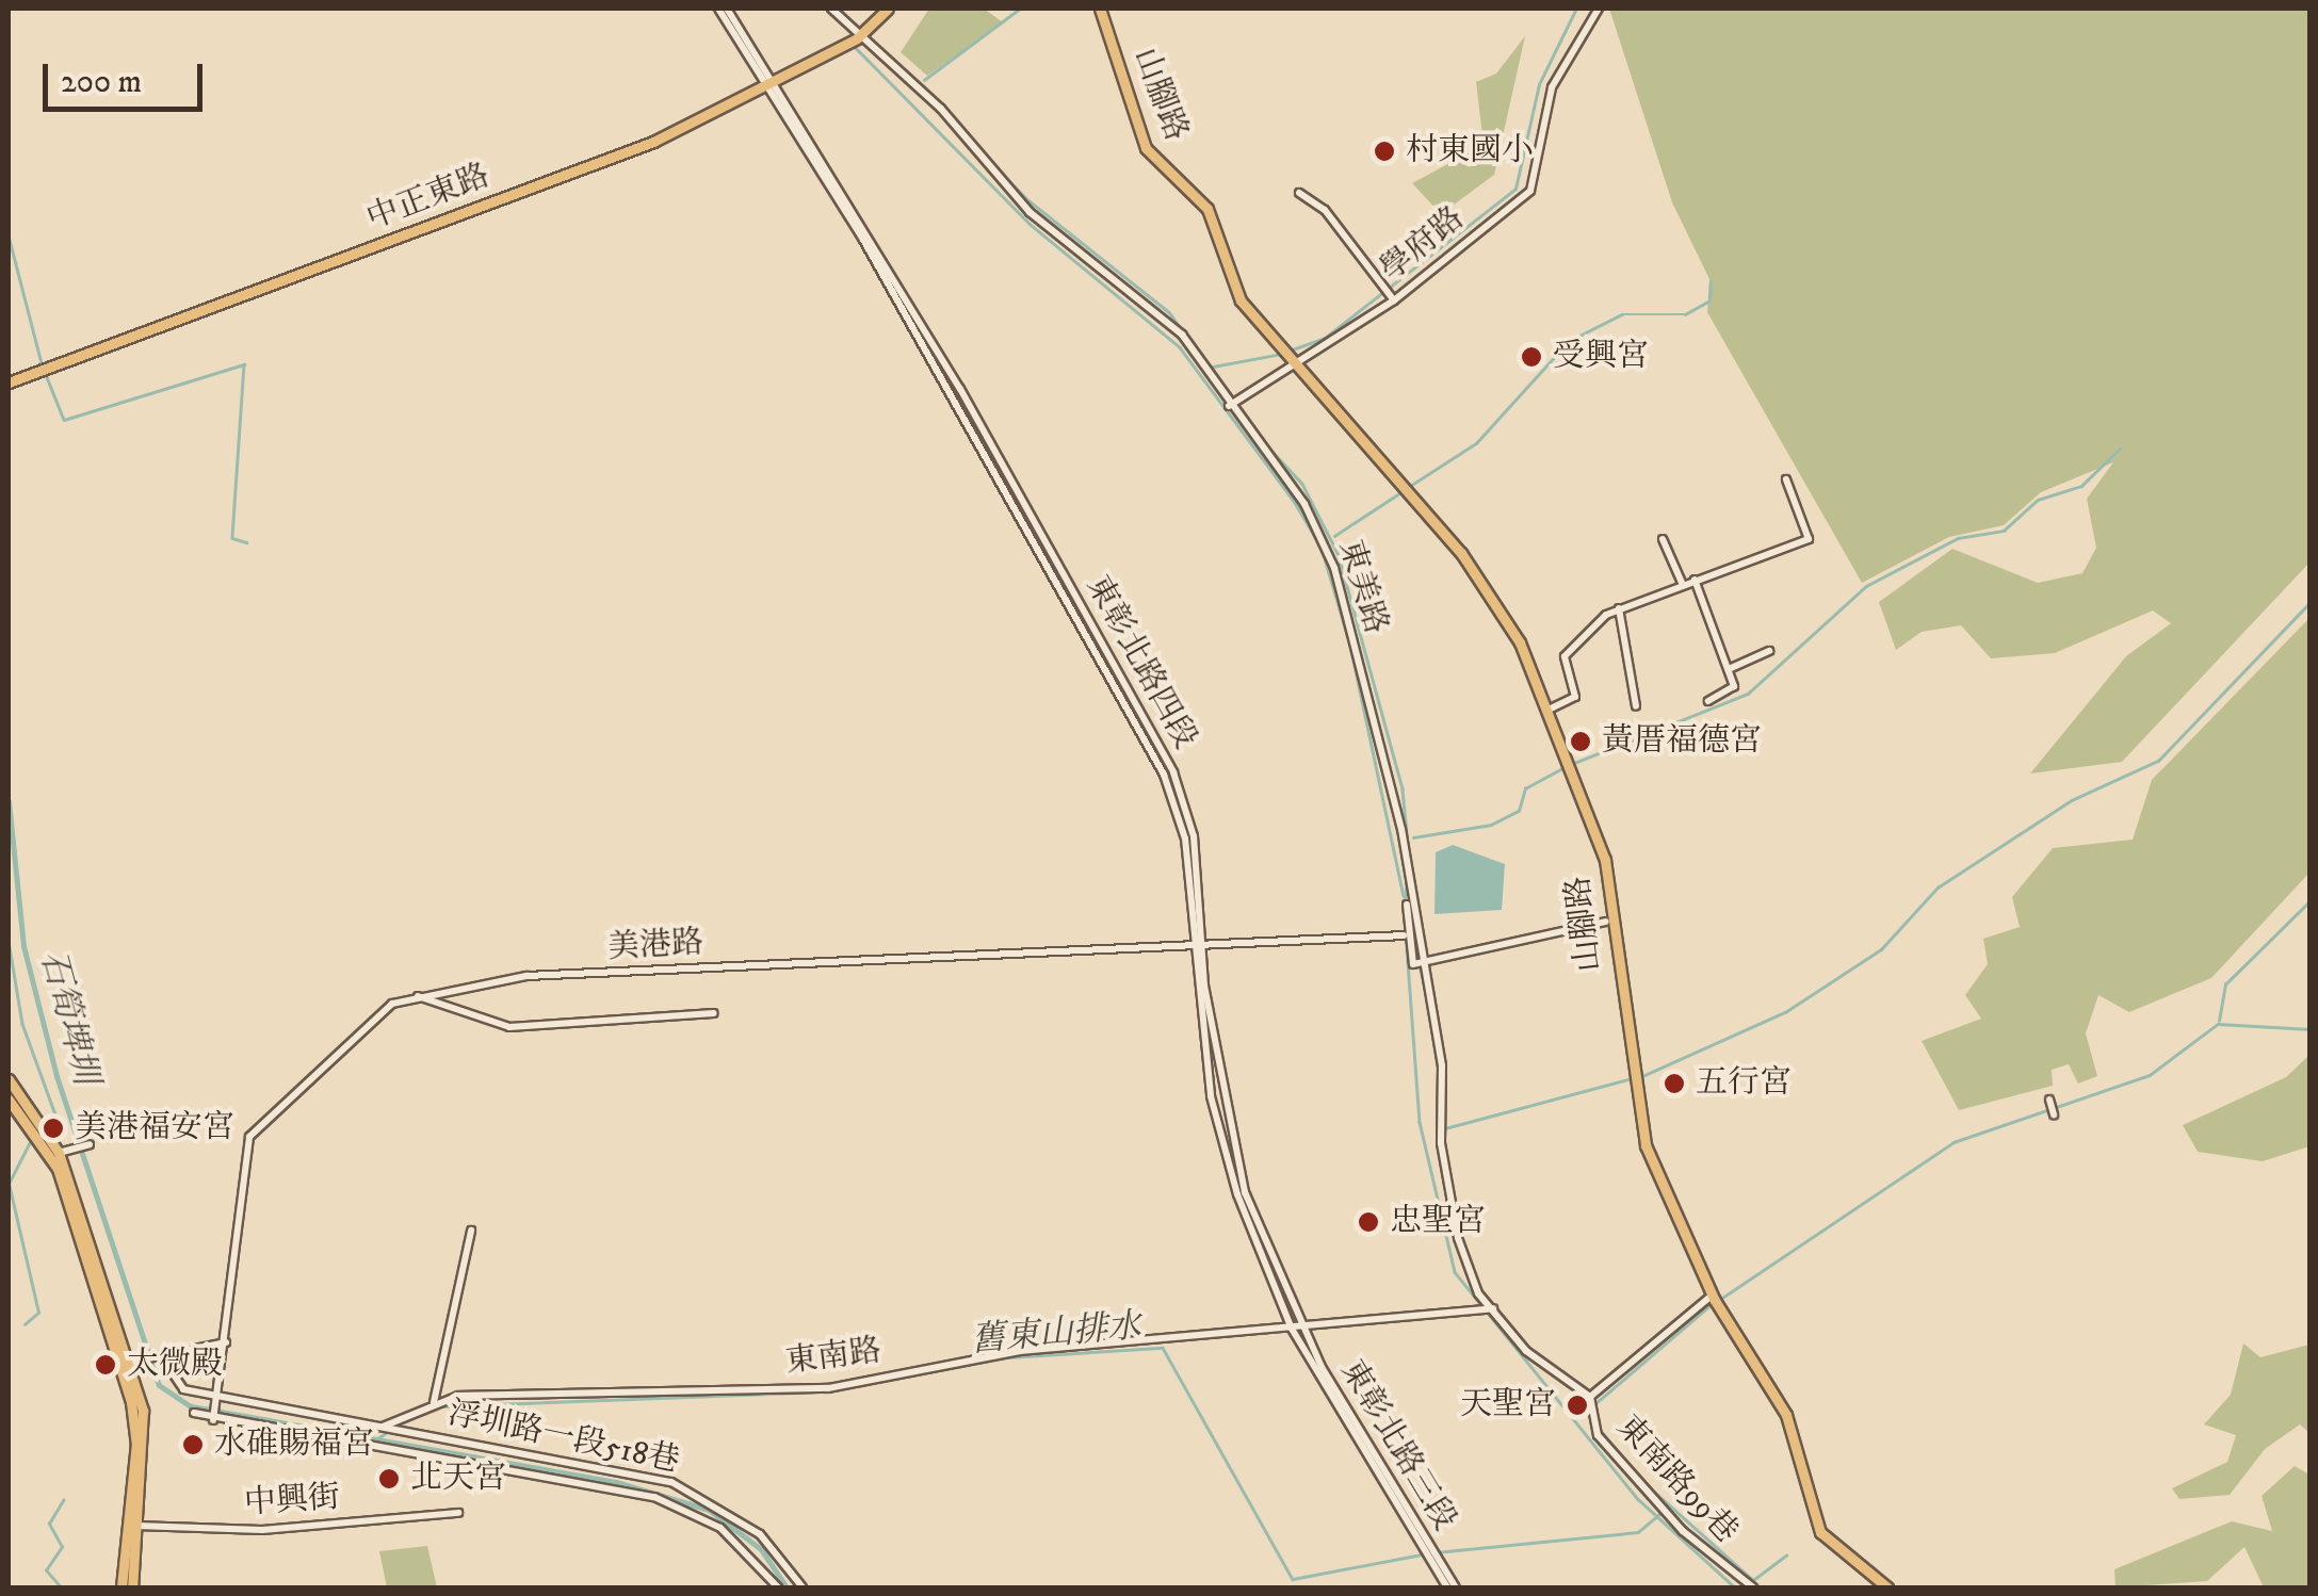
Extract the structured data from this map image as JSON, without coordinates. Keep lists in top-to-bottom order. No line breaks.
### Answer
{"streets":{"main road":["山腳路","中正東路"],"street":["學府路","東美路","東彰北路四段","美港路","東南路","浮圳路一段518巷","東彰北路三段","東南路99巷","中興街"]},"crossings":[["山腳路","學府路"],["中正東路","東美路"],["中正東路","東彰北路四段"],["學府路","東美路"],["東彰北路四段","美港路"],["東彰北路四段","東南路"],["東彰北路四段","東彰北路三段"],["美港路","浮圳路一段518巷"],["東南路","東彰北路三段"]],"water":["石筍埤圳","舊東山排水"],"places":["村東國小","受興宮","黃厝福德宮","五行宮","美港福安宮","忠聖宮","太微殿","天聖宮","水碓賜福宮","北天宮"],"scale_bar":"200 m"}
